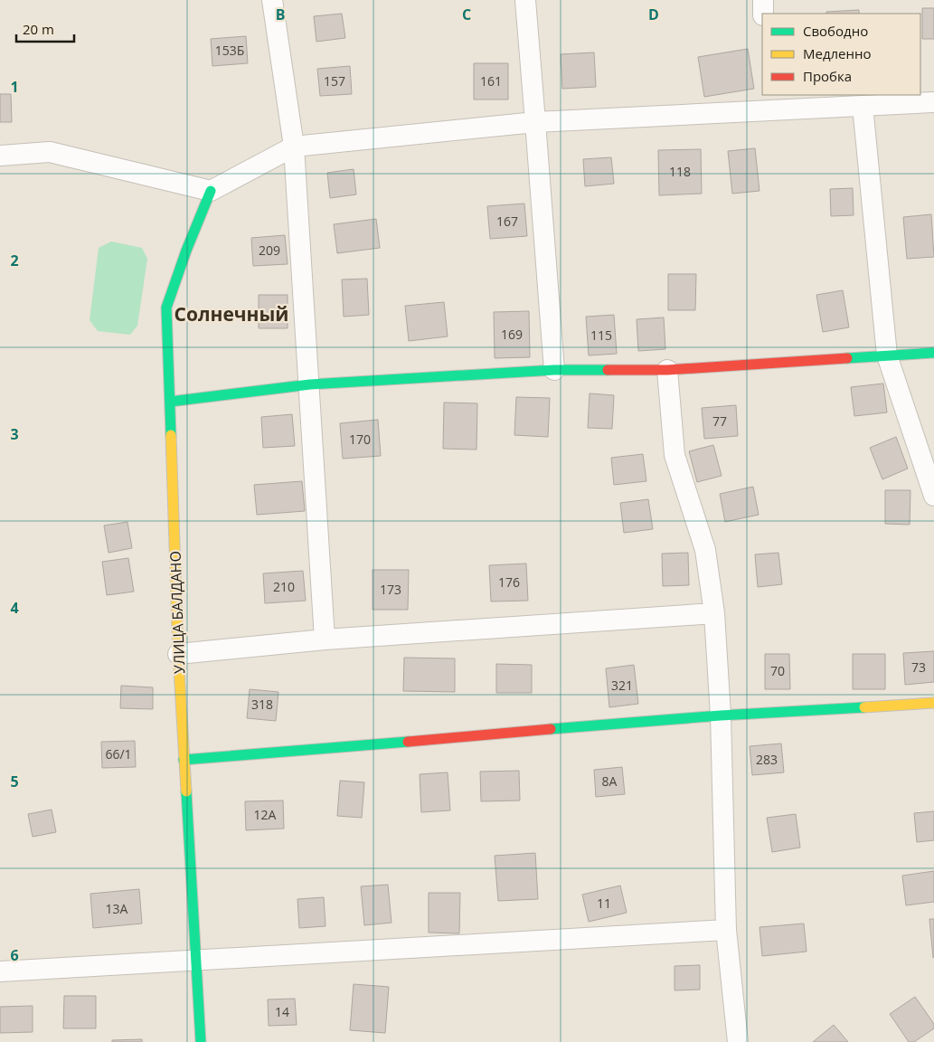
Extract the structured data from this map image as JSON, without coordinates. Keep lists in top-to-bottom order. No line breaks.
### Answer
{"streets":{"street":["УЛИЦА БАЛДАНО"]},"districts":["Солнечный"],"house_numbers":["153Б","157","161","118","167","209","169","115","77","170","176","210","173","73","70","321","318","66/1","283","8А","12А","11","13А","14"],"legend":["Свободно","Медленно","Пробка"],"scale_bar":"20 m","grid":{"columns":["B","C","D"],"rows":["1","2","3","4","5","6"]}}
